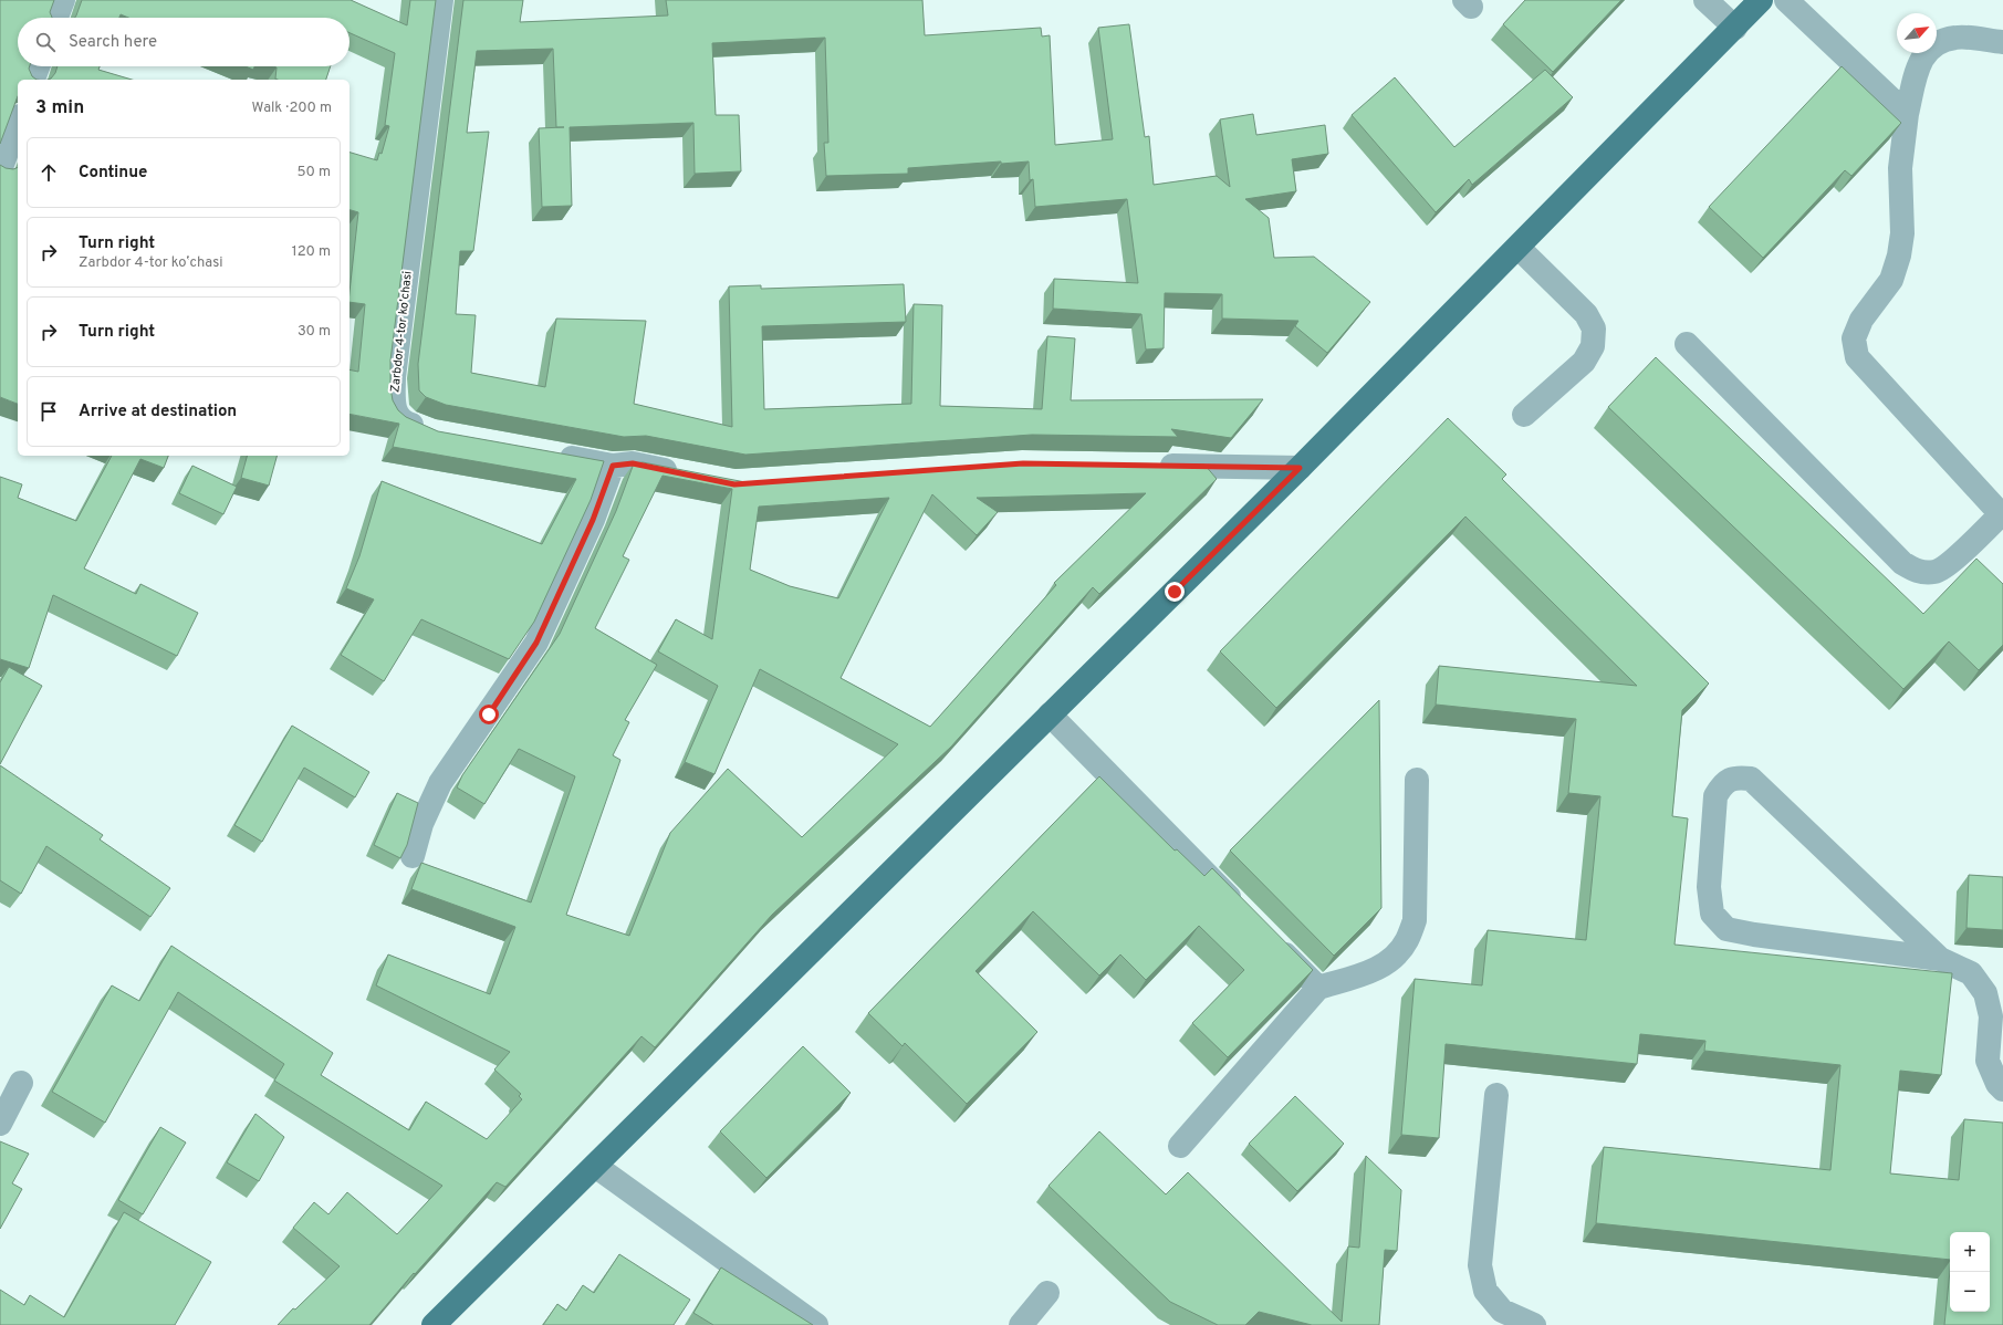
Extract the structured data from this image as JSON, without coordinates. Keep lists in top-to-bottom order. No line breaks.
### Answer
{"streets":{"street":["Zarbdor 4-tor koʼchasi"]},"north":"top right","page":{"search":"Search here","heading":["3 min","Walk · 200 m"],"list":[["Continue","50 m"],["Turn right","Zarbdor 4-tor koʼchasi","120 m"],["Turn right","30 m"],"Arrive at destination"],"map_buttons":["+","−"]}}
